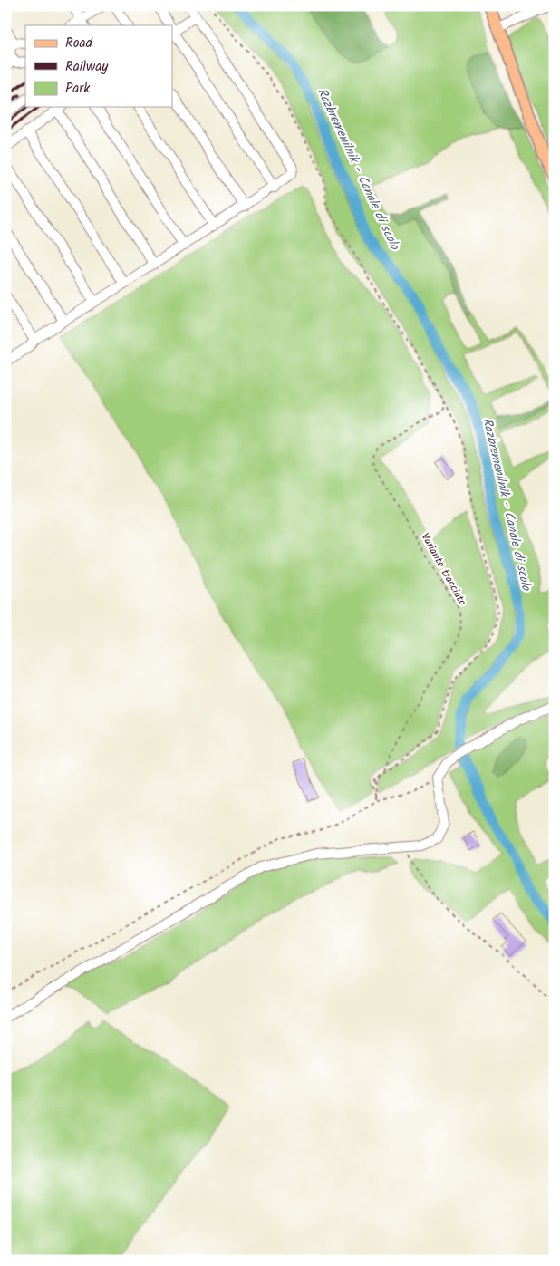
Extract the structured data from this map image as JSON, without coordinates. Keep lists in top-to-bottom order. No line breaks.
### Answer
{"streets":{"path":["Variante tracciato"]},"water":["Razbremenilnik - Canale di scolo"],"legend":["Road","Railway","Park"]}
